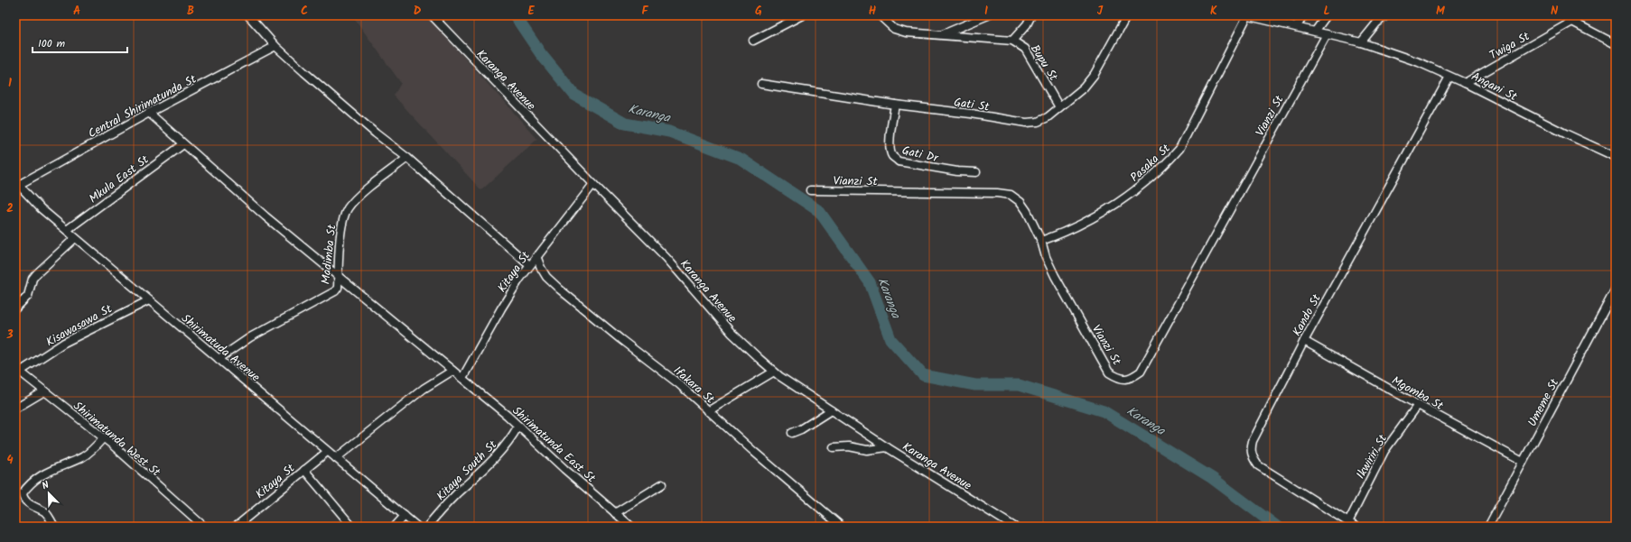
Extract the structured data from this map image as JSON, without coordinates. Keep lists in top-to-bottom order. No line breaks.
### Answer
{"streets":{"street":["Twiga St","Bupu St","Karanga Avenue","Angani St","Gati St","Central Shirimatunda St","Vianzi St","Gati Dr","Pasaka St","Mkula East St","Madimba St","Kitaya St","Kando St","Kisawasawa St","Shirimatuda Avenue","Ifakara St","Mgomba St","Umeme St","Shirimatunda West St","Shirimatunda East St","Ikwiriri St","Kitaya South St"]},"crossings":[["Twiga St","Angani St"],["Bupu St","Gati St"],["Karanga Avenue","Kitaya St"],["Angani St","Vianzi St"],["Angani St","Pasaka St"],["Angani St","Kando St"],["Gati St","Gati Dr"],["Central Shirimatunda St","Shirimatuda Avenue"],["Central Shirimatunda St","Shirimatunda East St"],["Vianzi St","Pasaka St"],["Mkula East St","Shirimatuda Avenue"],["Mkula East St","Shirimatunda East St"],["Madimba St","Shirimatuda Avenue"],["Madimba St","Shirimatunda East St"],["Kitaya St","Shirimatuda Avenue"],["Kitaya St","Ifakara St"],["Kitaya St","Shirimatunda East St"],["Kando St","Mgomba St"],["Kando St","Ikwiriri St"],["Kisawasawa St","Shirimatuda Avenue"],["Kisawasawa St","Shirimatunda West St"],["Mgomba St","Umeme St"],["Mgomba St","Ikwiriri St"],["Shirimatunda East St","Kitaya South St"]],"water":["Karanga"],"scale_bar":"100 m","north":"top left","grid":{"columns":["A","B","C","D","E","F","G","H","I","J","K","L","M","N"],"rows":["1","2","3","4"]}}
